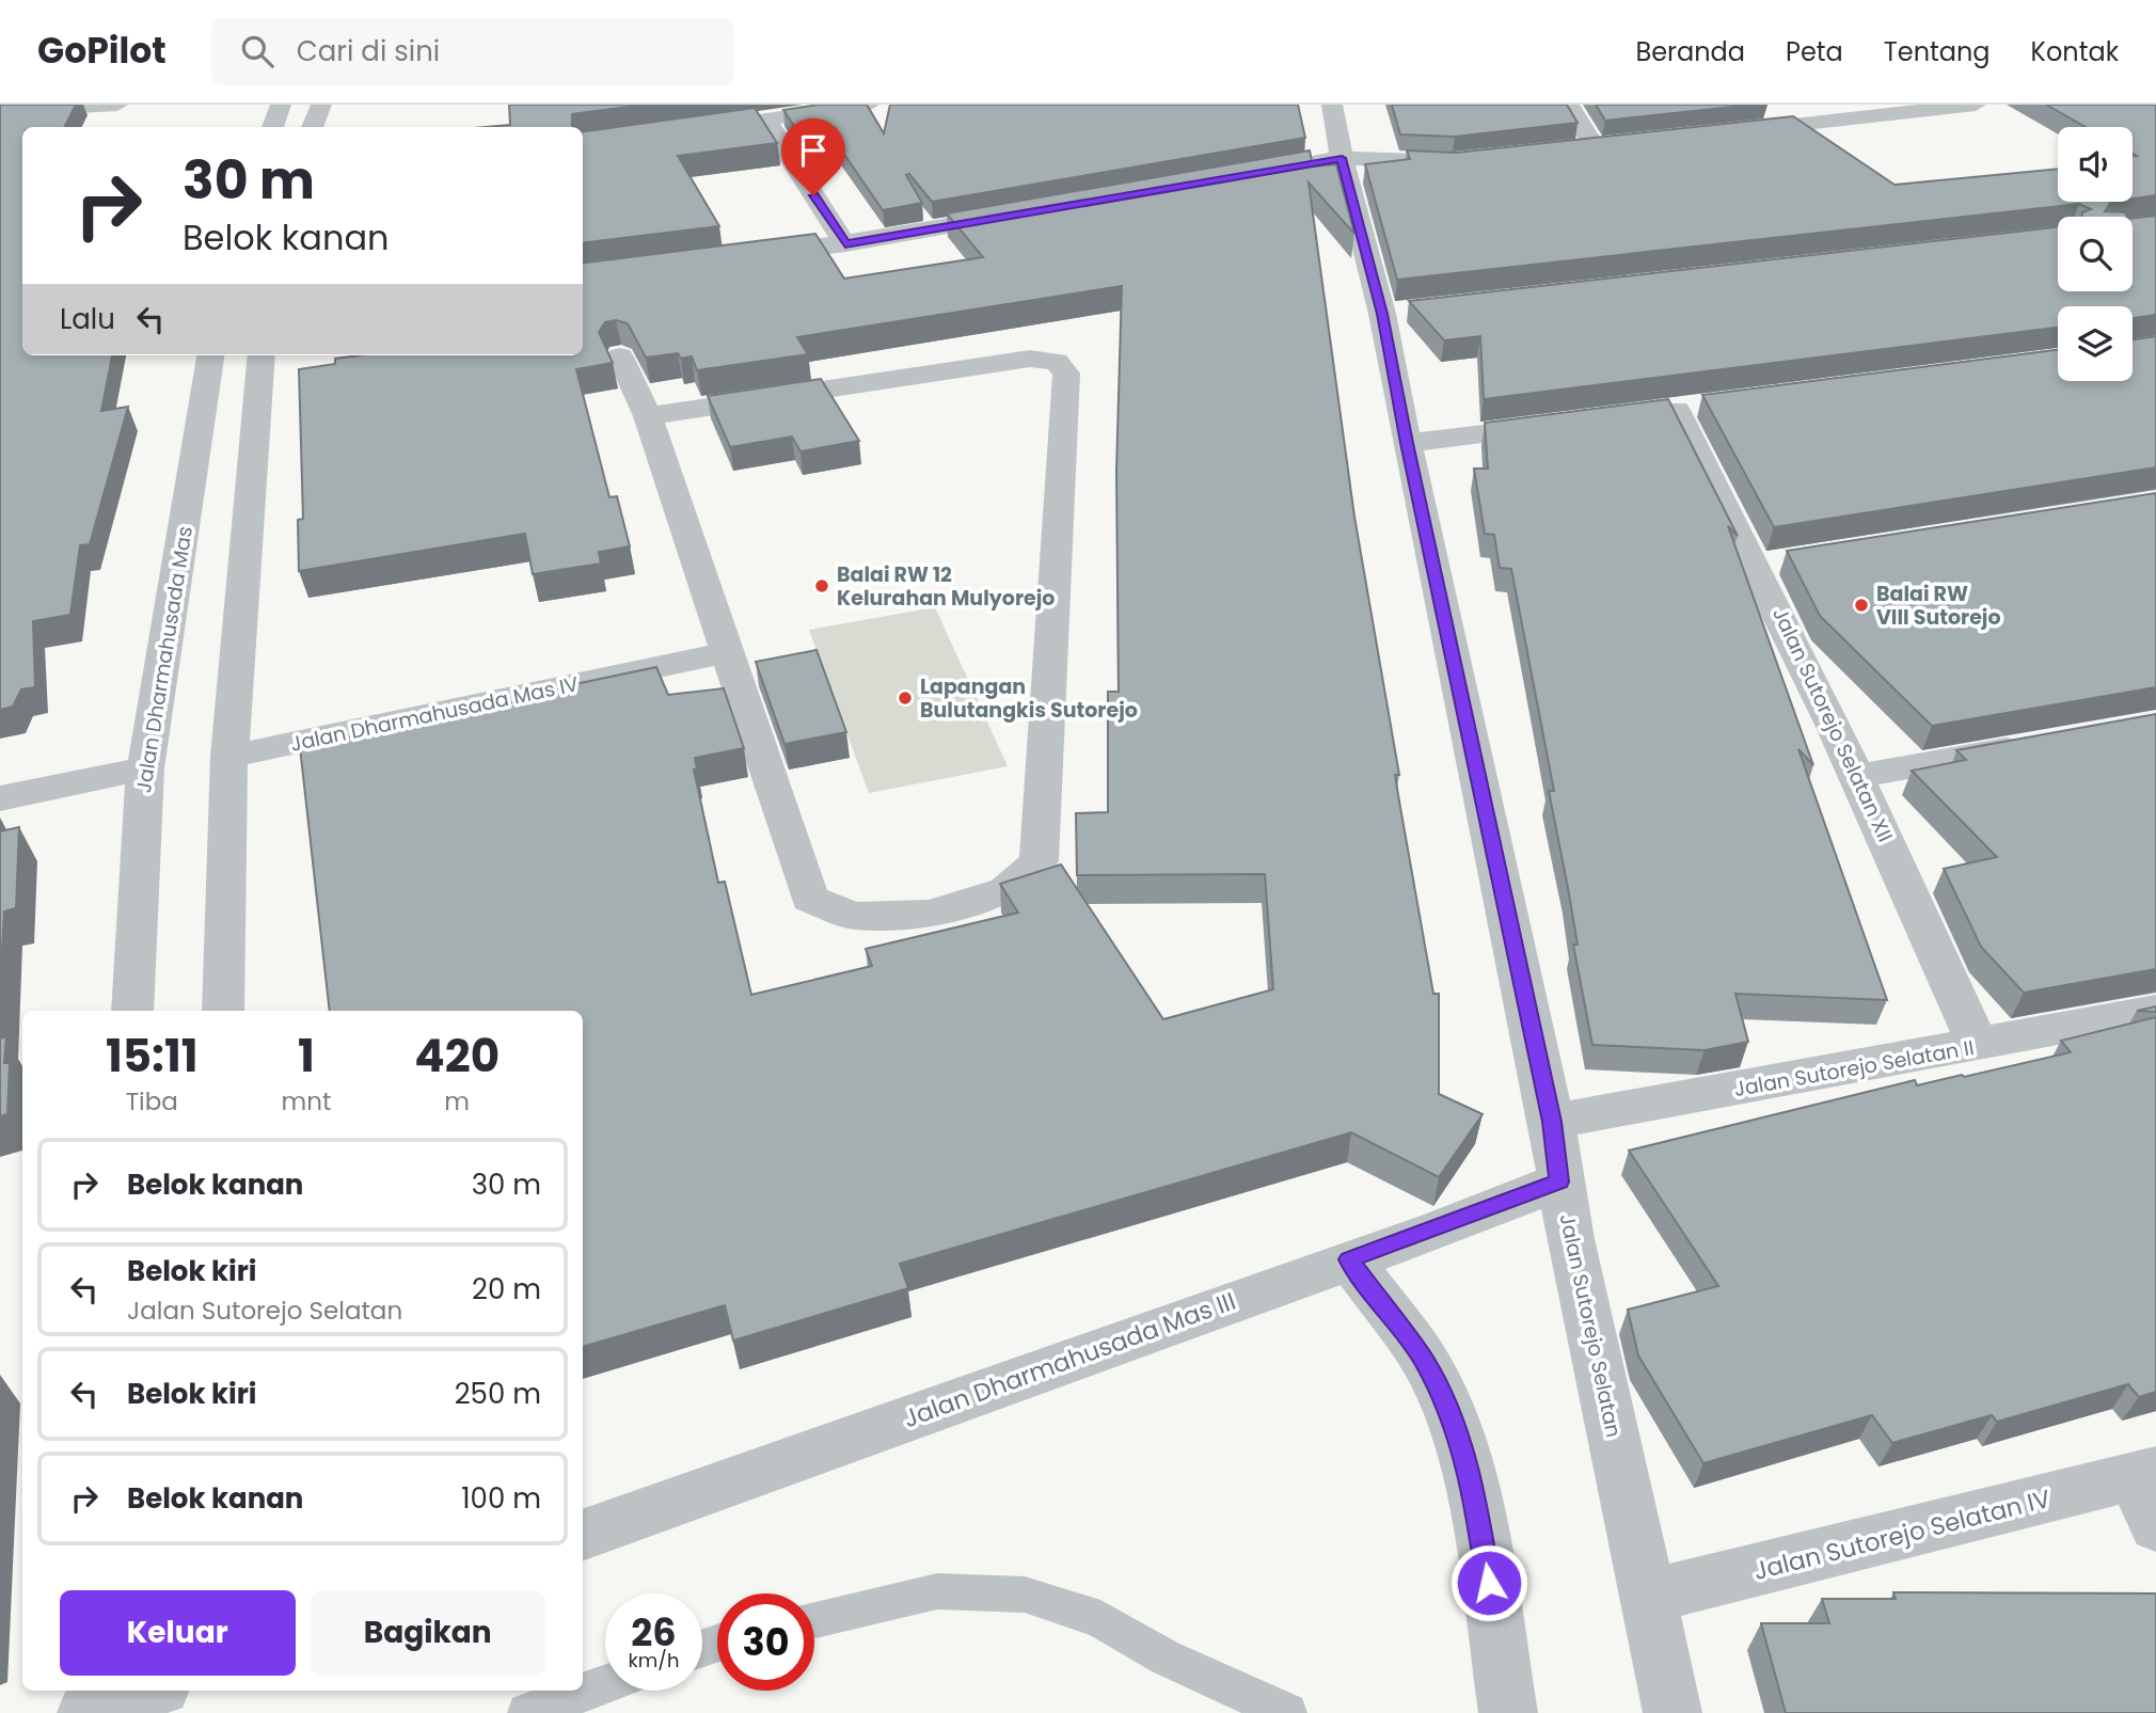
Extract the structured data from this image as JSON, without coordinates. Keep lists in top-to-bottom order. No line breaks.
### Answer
{"streets":{"street":["Jalan Dharmahusada Mas","Jalan Dharmahusada Mas IV","Jalan Sutorejo Selatan XII","Jalan Sutorejo Selatan II","Jalan Sutorejo Selatan","Jalan Dharmahusada Mas III","Jalan Sutorejo Selatan IV"]},"crossings":[["Jalan Sutorejo Selatan XII","Jalan Sutorejo Selatan II"],["Jalan Sutorejo Selatan II","Jalan Sutorejo Selatan"],["Jalan Sutorejo Selatan","Jalan Dharmahusada Mas III"],["Jalan Sutorejo Selatan","Jalan Sutorejo Selatan IV"]],"places":["Balai RW 12 Kelurahan Mulyorejo","Balai RW VIII Sutorejo","Lapangan Bulutangkis Sutorejo"],"page":{"header":"GoPilot","search":"Cari di sini","nav":["Beranda","Peta","Tentang","Kontak"],"turn":["30 m","Belok kanan"],"then":"Lalu","eta":["15:11","Tiba","1","mnt","420","m"],"list":[{"name":"Belok kanan","value":"30 m"},{"name":"Belok kiri","note":"Jalan Sutorejo Selatan","value":"20 m"},{"name":"Belok kiri","value":"250 m"},{"name":"Belok kanan","value":"100 m"}],"buttons":["Keluar","Bagikan"],"speed":"26 km/h","limit":"30"}}
